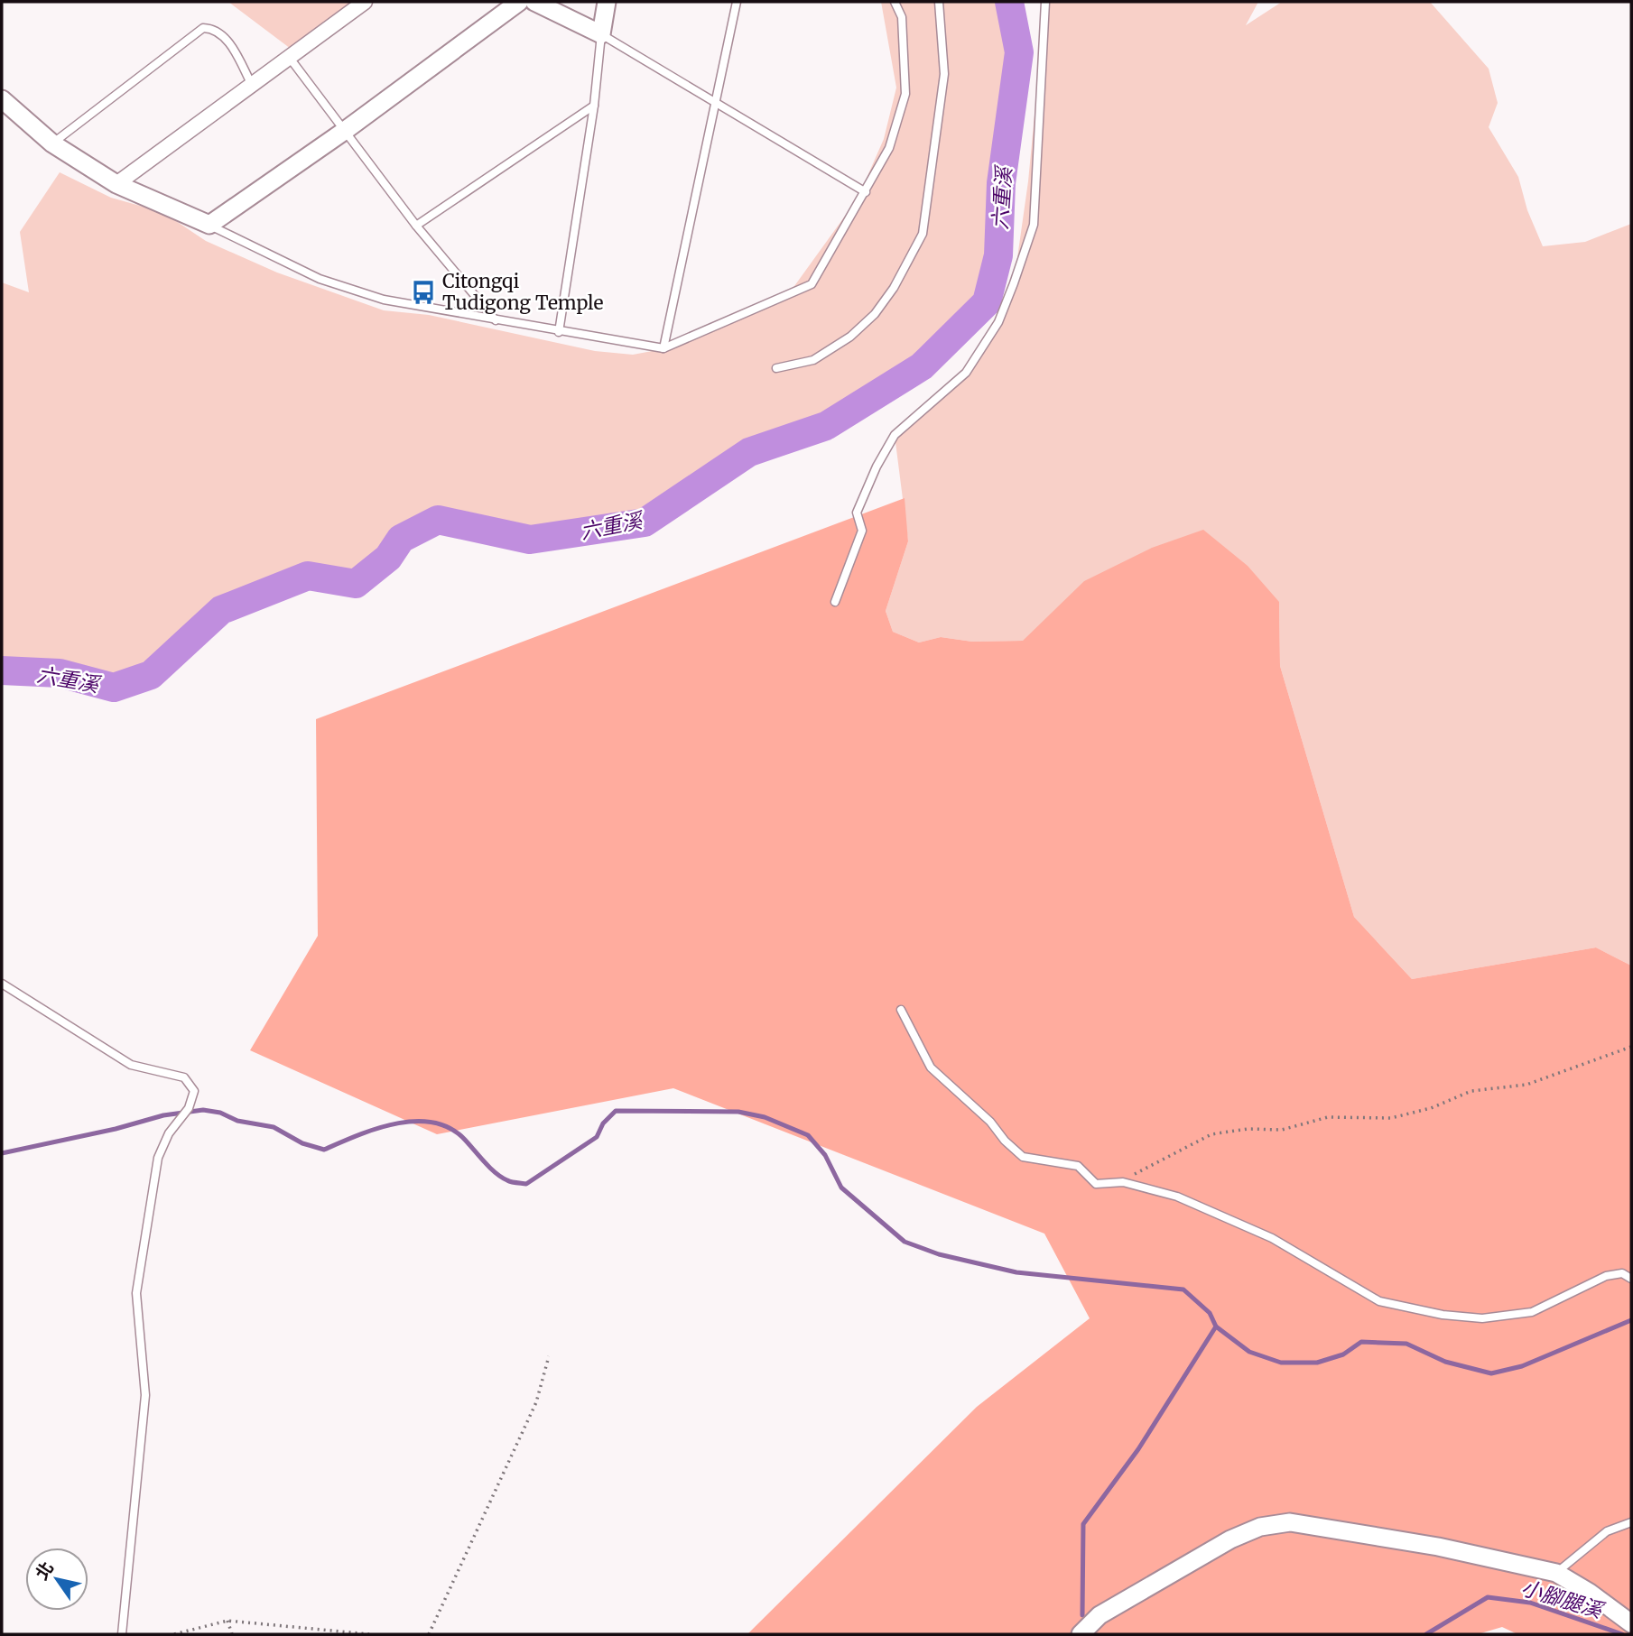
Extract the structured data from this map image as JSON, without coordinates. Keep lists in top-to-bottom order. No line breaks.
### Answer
{"water":["六重溪","小腳腿溪"],"places":{"bus stop":["Citongqi Tudigong Temple"]},"north":"top left"}
